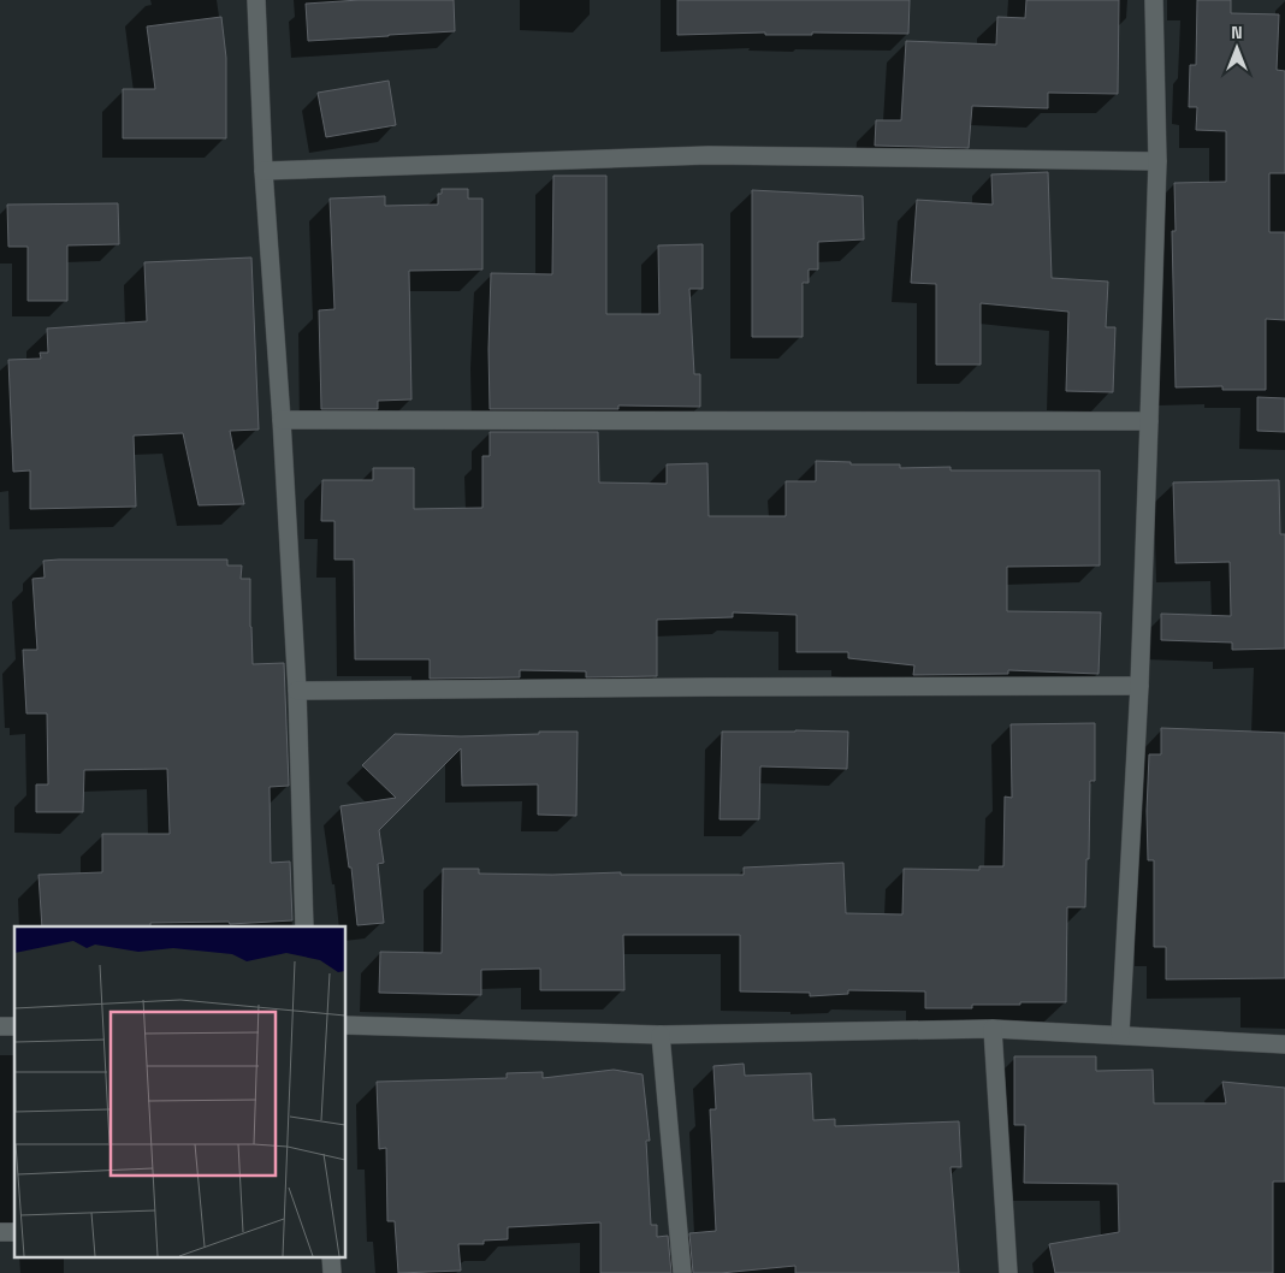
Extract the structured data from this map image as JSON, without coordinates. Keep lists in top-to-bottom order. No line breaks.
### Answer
{"north":"top"}
